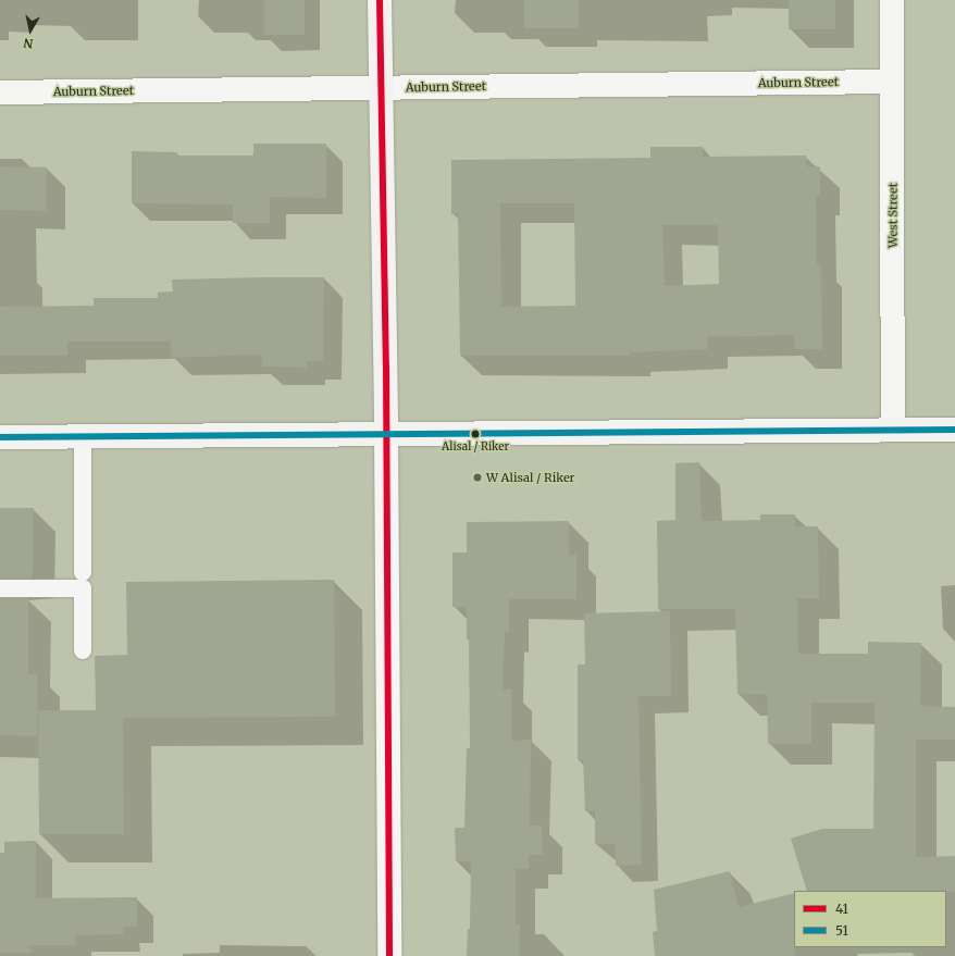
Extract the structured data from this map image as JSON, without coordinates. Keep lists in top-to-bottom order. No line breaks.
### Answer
{"streets":{"street":["Auburn Street","West Street"]},"crossings":[["Auburn Street","West Street"]],"places":["Alisal / Riker","W Alisal / Riker"],"lines":["transit line 41","transit line 51"],"legend":["41","51"],"north":"bottom"}
